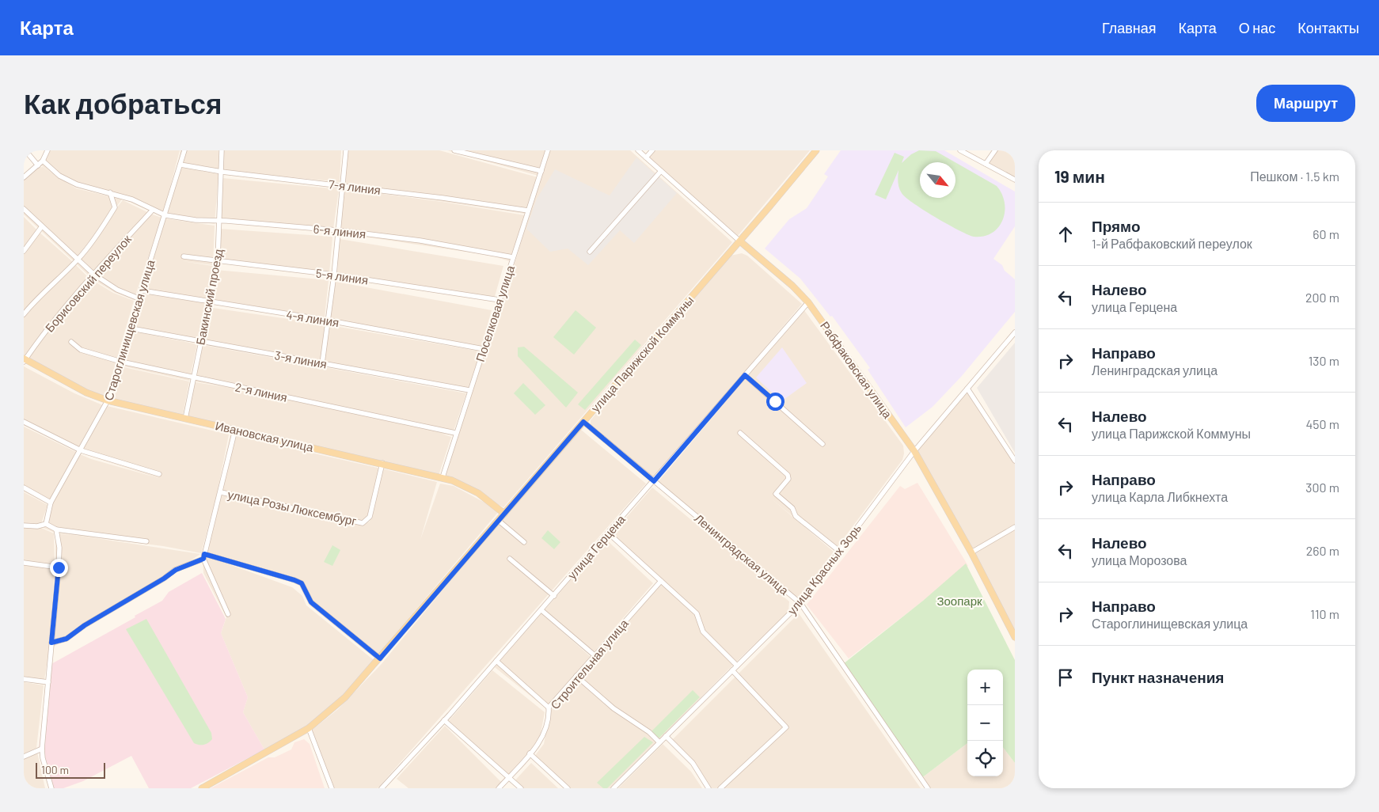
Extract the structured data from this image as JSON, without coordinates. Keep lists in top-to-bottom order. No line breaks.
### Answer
{"streets":{"main road":["улица Парижской Коммуны","Рабфаковская улица","Ивановская улица"],"street":["7-я линия","6-я линия","5-я линия","Борисовский переулок","Бакинский проезд","Поселковая улица","4-я линия","Староглинищевская улица","3-я линия","2-я линия","улица Розы Люксембург","улица Герцена","Ленинградская улица","улица Красных Зорь","Строительная улица"]},"crossings":[["7-я линия","Бакинский проезд"],["7-я линия","Поселковая улица"],["7-я линия","Староглинищевская улица"],["6-я линия","Борисовский переулок"],["6-я линия","Бакинский проезд"],["6-я линия","Поселковая улица"],["6-я линия","Староглинищевская улица"],["5-я линия","Бакинский проезд"],["5-я линия","Поселковая улица"],["Борисовский переулок","Ивановская улица"],["Бакинский проезд","4-я линия"],["Бакинский проезд","3-я линия"],["Бакинский проезд","2-я линия"],["Бакинский проезд","Ивановская улица"],["Поселковая улица","4-я линия"],["Поселковая улица","3-я линия"],["Поселковая улица","2-я линия"],["Поселковая улица","Ивановская улица"],["4-я линия","Староглинищевская улица"],["Староглинищевская улица","3-я линия"],["Староглинищевская улица","2-я линия"],["Староглинищевская улица","Ивановская улица"],["улица Парижской Коммуны","Рабфаковская улица"],["улица Парижской Коммуны","Ивановская улица"],["улица Парижской Коммуны","Ленинградская улица"],["Рабфаковская улица","улица Герцена"],["Рабфаковская улица","улица Красных Зорь"],["Ивановская улица","улица Розы Люксембург"],["улица Герцена","Ленинградская улица"],["Ленинградская улица","улица Красных Зорь"]],"parks":["Зоопарк"],"scale_bar":"100 m","north":"bottom right","page":{"header":"Карта","nav":["Главная","Карта","О нас","Контакты"],"buttons":"Маршрут","title":"Как добраться","heading":["19 мин","Пешком · 1.5 km"],"list":[["Прямо","1-й Рабфаковский переулок","60 m"],["Налево","улица Герцена","200 m"],["Направо","Ленинградская улица","130 m"],["Налево","улица Парижской Коммуны","450 m"],["Направо","улица Карла Либкнехта","300 m"],["Налево","улица Морозова","260 m"],["Направо","Староглинищевская улица","110 m"],"Пункт назначения"],"map_buttons":["+","−"],"scale":"100 m"}}
